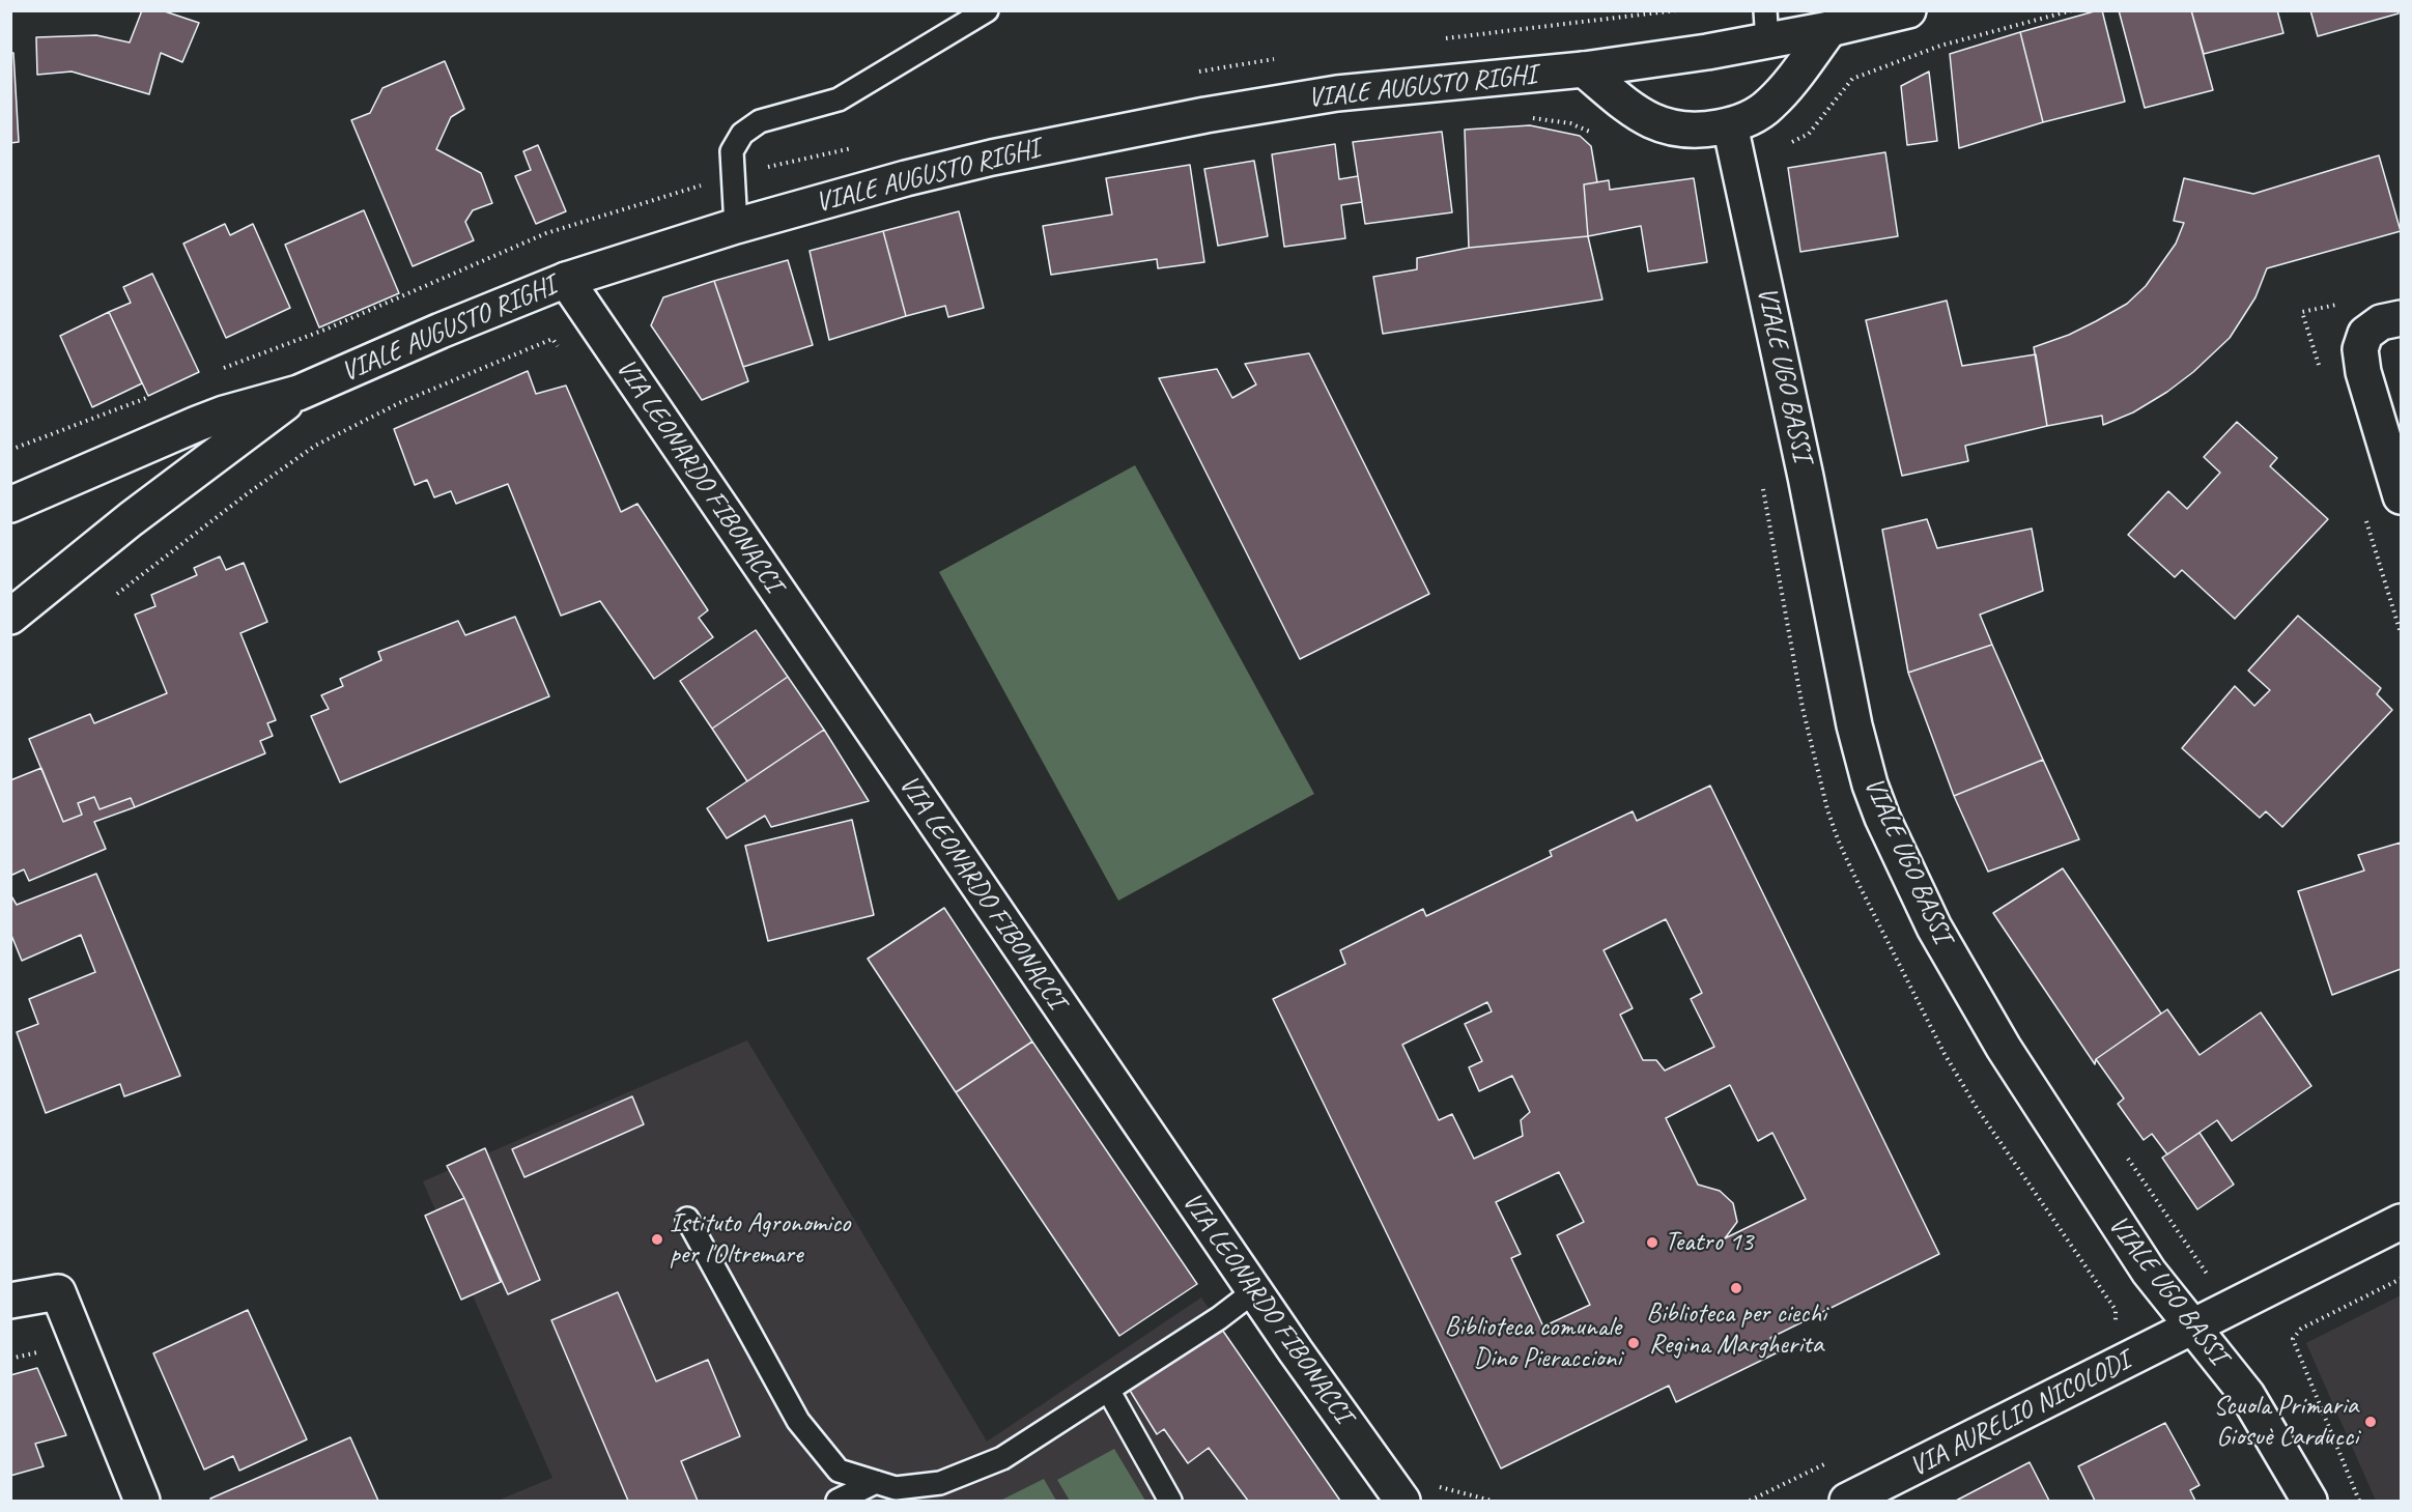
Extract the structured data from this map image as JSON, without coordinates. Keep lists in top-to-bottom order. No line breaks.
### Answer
{"streets":{"street":["VIALE AUGUSTO RIGHI","VIALE UGO BASSI","VIA LEONARDO FIBONACCI","VIA AURELIO NICOLODI"]},"crossings":[["VIALE AUGUSTO RIGHI","VIA LEONARDO FIBONACCI"],["VIALE UGO BASSI","VIA AURELIO NICOLODI"]],"places":["Istituto Agronomico per l'Oltremare","Teatro 13","Biblioteca per ciechi Regina Margherita","Biblioteca comunale Dino Pieraccioni","Scuola Primaria Giosuè Carducci"]}
